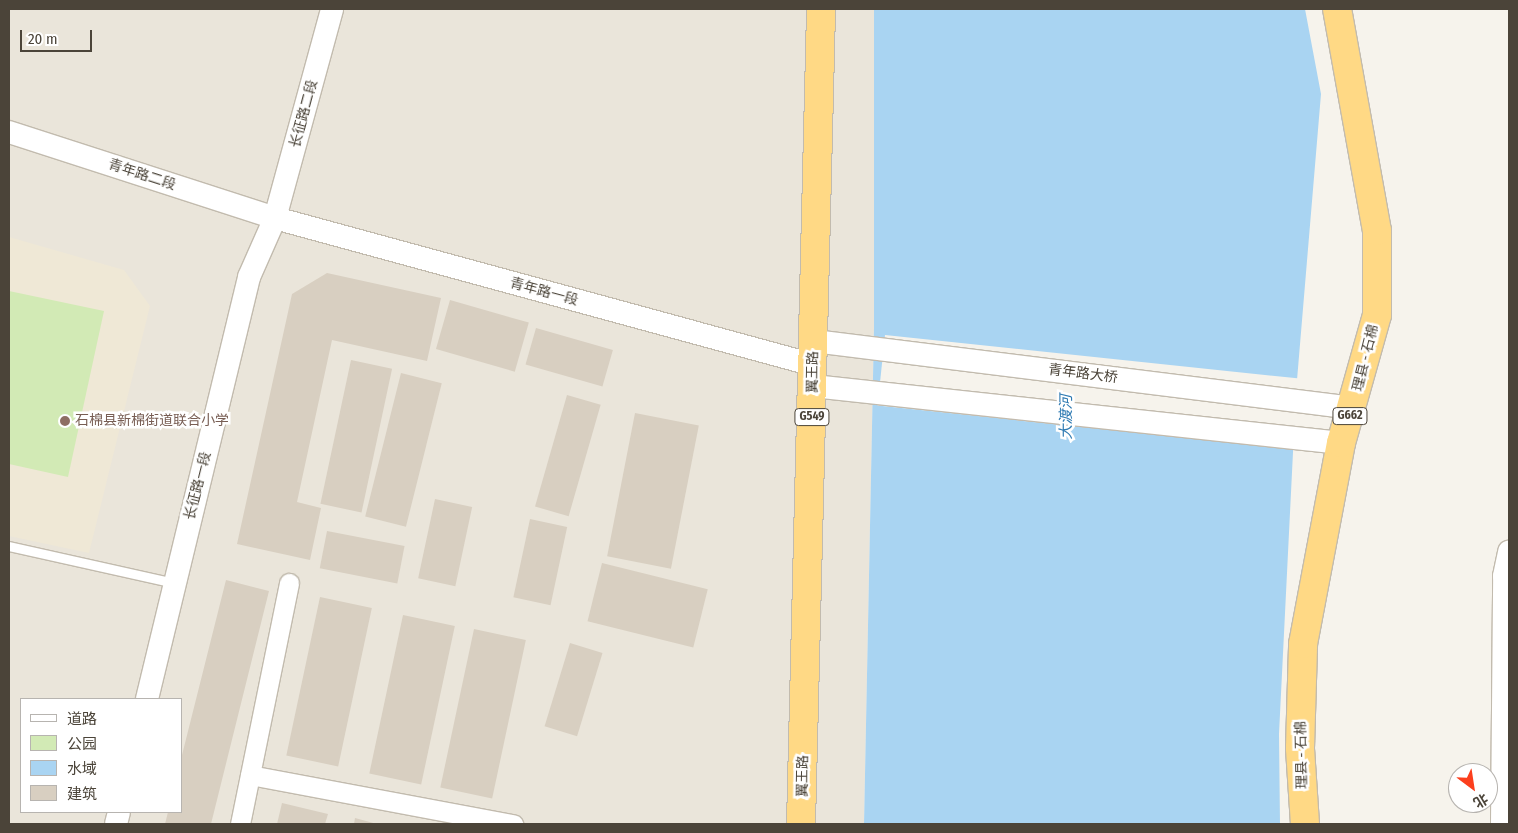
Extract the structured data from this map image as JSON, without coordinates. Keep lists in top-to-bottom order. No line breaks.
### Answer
{"streets":{"highway":["理县 - 石棉","翼王路","G662","G549"],"street":["长征路二段","青年路二段","青年路一段","青年路大桥","长征路一段"]},"crossings":[["长征路二段","青年路二段"],["长征路二段","青年路一段"],["长征路二段","长征路一段"],["青年路二段","青年路一段"],["青年路二段","长征路一段"],["青年路一段","翼王路"],["青年路一段","青年路大桥"],["青年路一段","长征路一段"],["理县 - 石棉","青年路大桥"],["翼王路","青年路大桥"]],"water":["大渡河"],"places":["石棉县新棉街道联合小学"],"legend":["道路","公园","水域","建筑"],"scale_bar":"20 m","north":"bottom right"}
